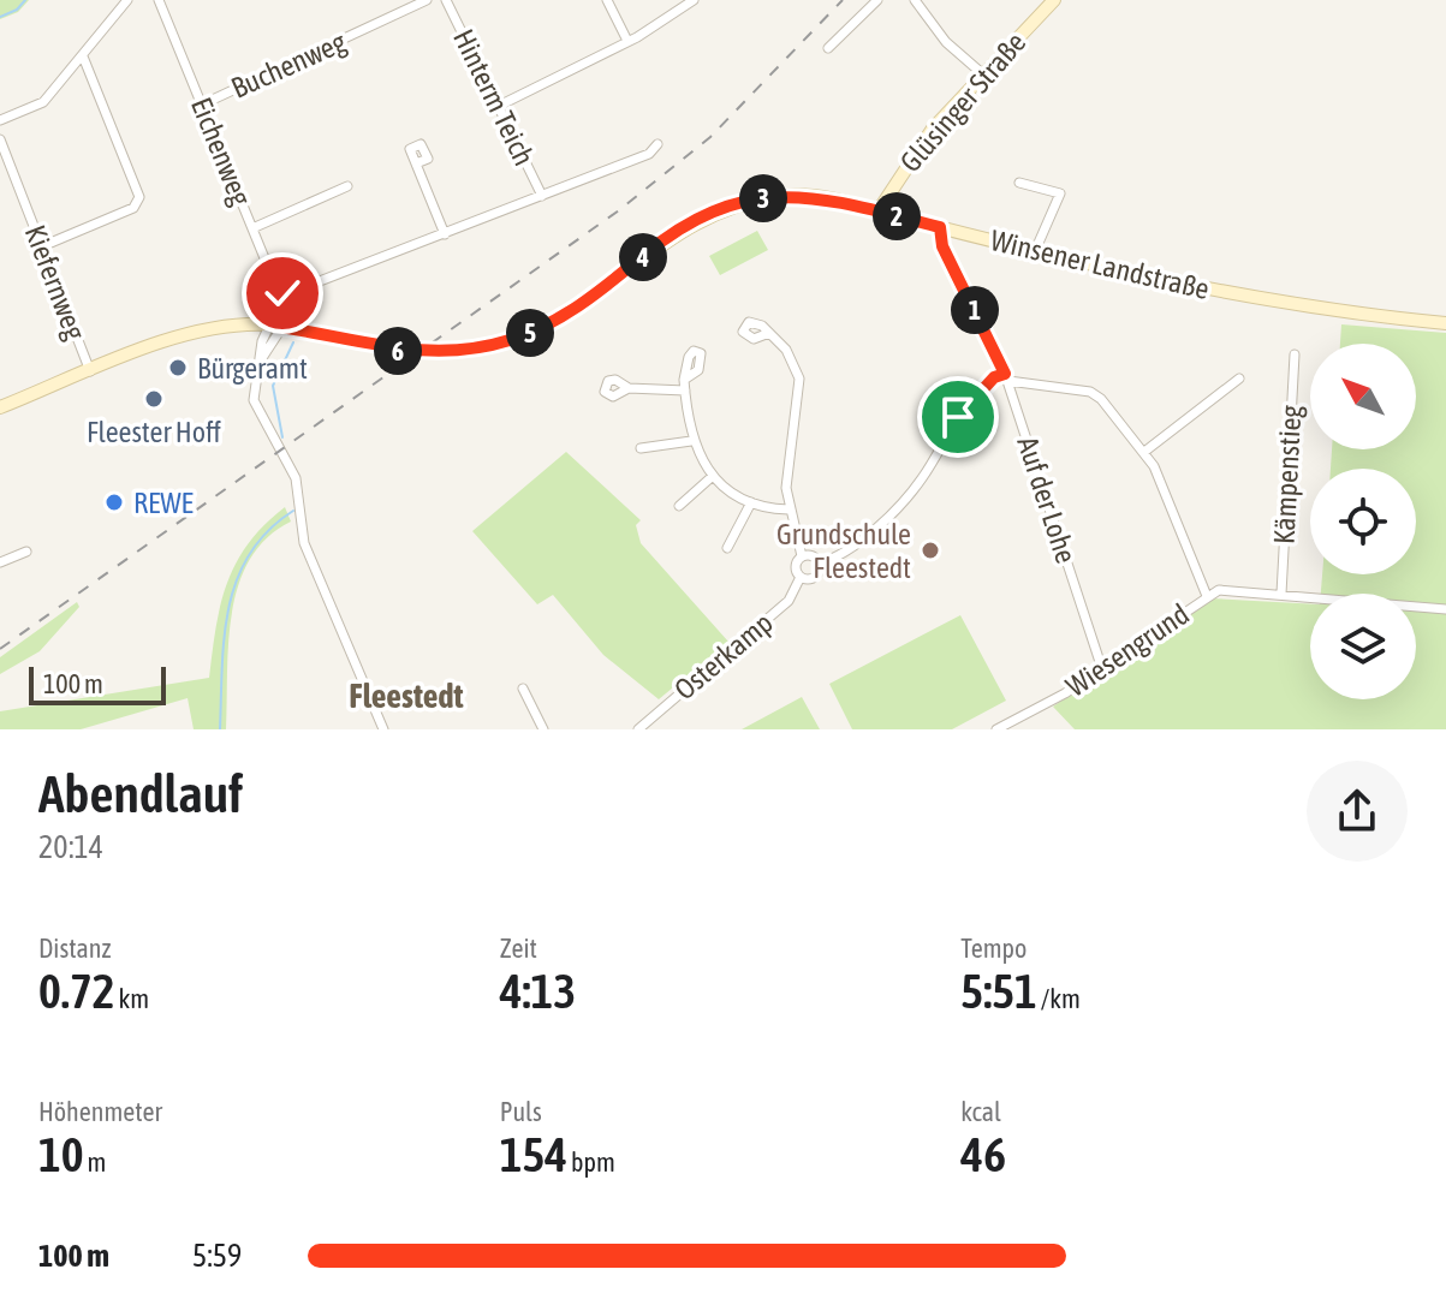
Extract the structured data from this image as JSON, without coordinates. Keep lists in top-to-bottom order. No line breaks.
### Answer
{"streets":{"street":["Buchenweg","Hinterm Teich","Glüsinger Straße","Eichenweg","Winsener Landstraße","Kiefernweg","Kämpenstieg","Auf der Lohe","Wiesengrund","Osterkamp"]},"crossings":[["Buchenweg","Eichenweg"],["Glüsinger Straße","Winsener Landstraße"],["Winsener Landstraße","Kiefernweg"],["Winsener Landstraße","Auf der Lohe"],["Auf der Lohe","Wiesengrund"],["Auf der Lohe","Osterkamp"]],"districts":["Fleestedt"],"places":["Bürgeramt","Fleester Hoff","REWE","Grundschule Fleestedt"],"scale_bar":"100 m","north":"top left","page":{"pins":["3","2","4","1","5","6"],"scale":"100 m","heading":["Abendlauf","20:14"],"stats":[["Distanz","0.72 km"],["Zeit","4:13"],["Tempo","5:51 /km"],["Höhenmeter","10 m"],["Puls","154 bpm"],["kcal","46"]],"list":[{"name":"100 m","note":"5:59"}]}}
